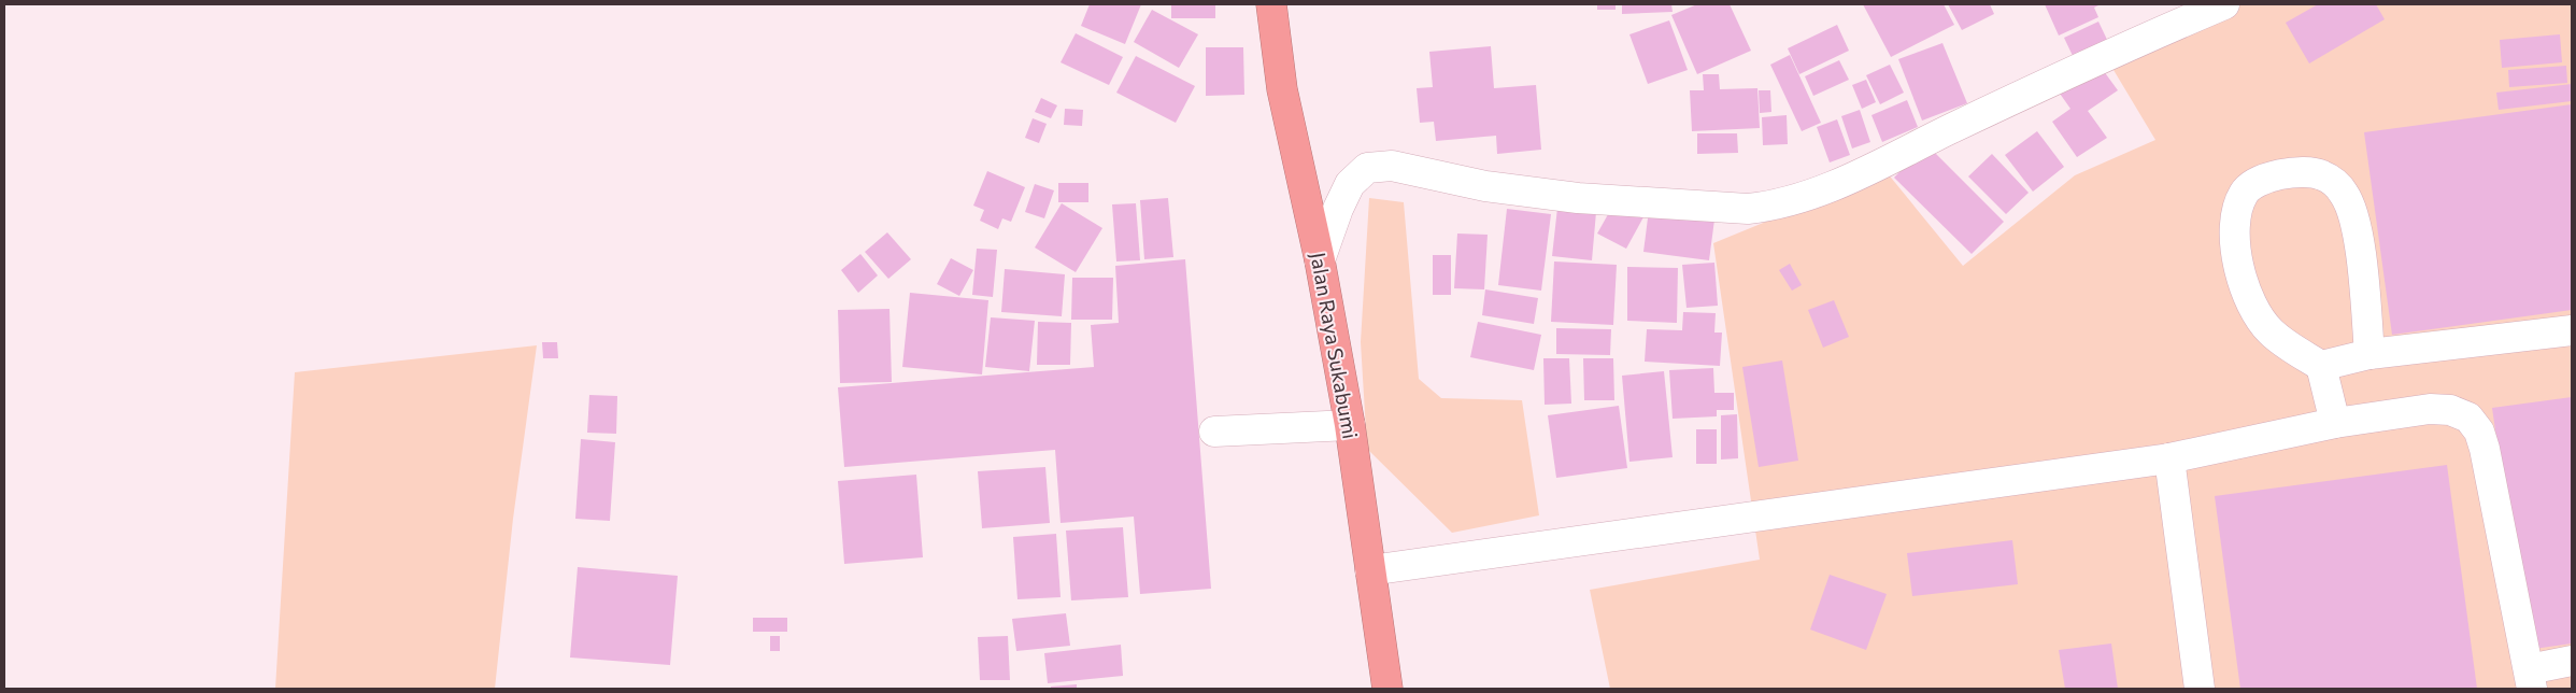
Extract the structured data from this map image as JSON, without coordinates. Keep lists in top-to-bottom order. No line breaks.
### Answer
{"streets":{"highway":["Jalan Raya Sukabumi"]}}
